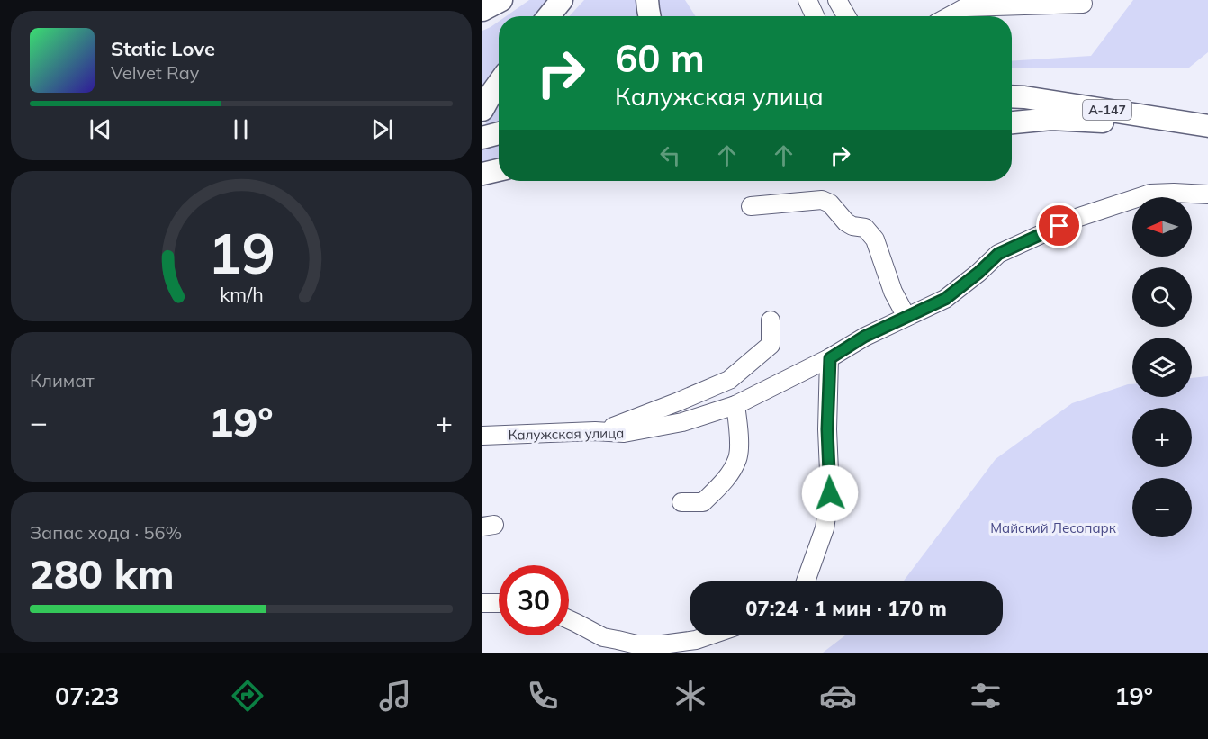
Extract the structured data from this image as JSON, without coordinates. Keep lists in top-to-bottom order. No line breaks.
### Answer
{"streets":{"main road":["А-147"],"street":["Калужская улица"]},"parks":["Майский Лесопарк"],"north":"left","page":{"turn":["60 m","Калужская улица"],"song":["Static Love","Velvet Ray"],"map_buttons":["+","−"],"tile":["Климат",["Запас хода · 56%","280 km"]],"heat":["−","19°","+"],"limit":"30","trip":"07:24 · 1 мин · 170 m","tabs":["07:23","19°"],"gauge":["19","km/h"]}}
